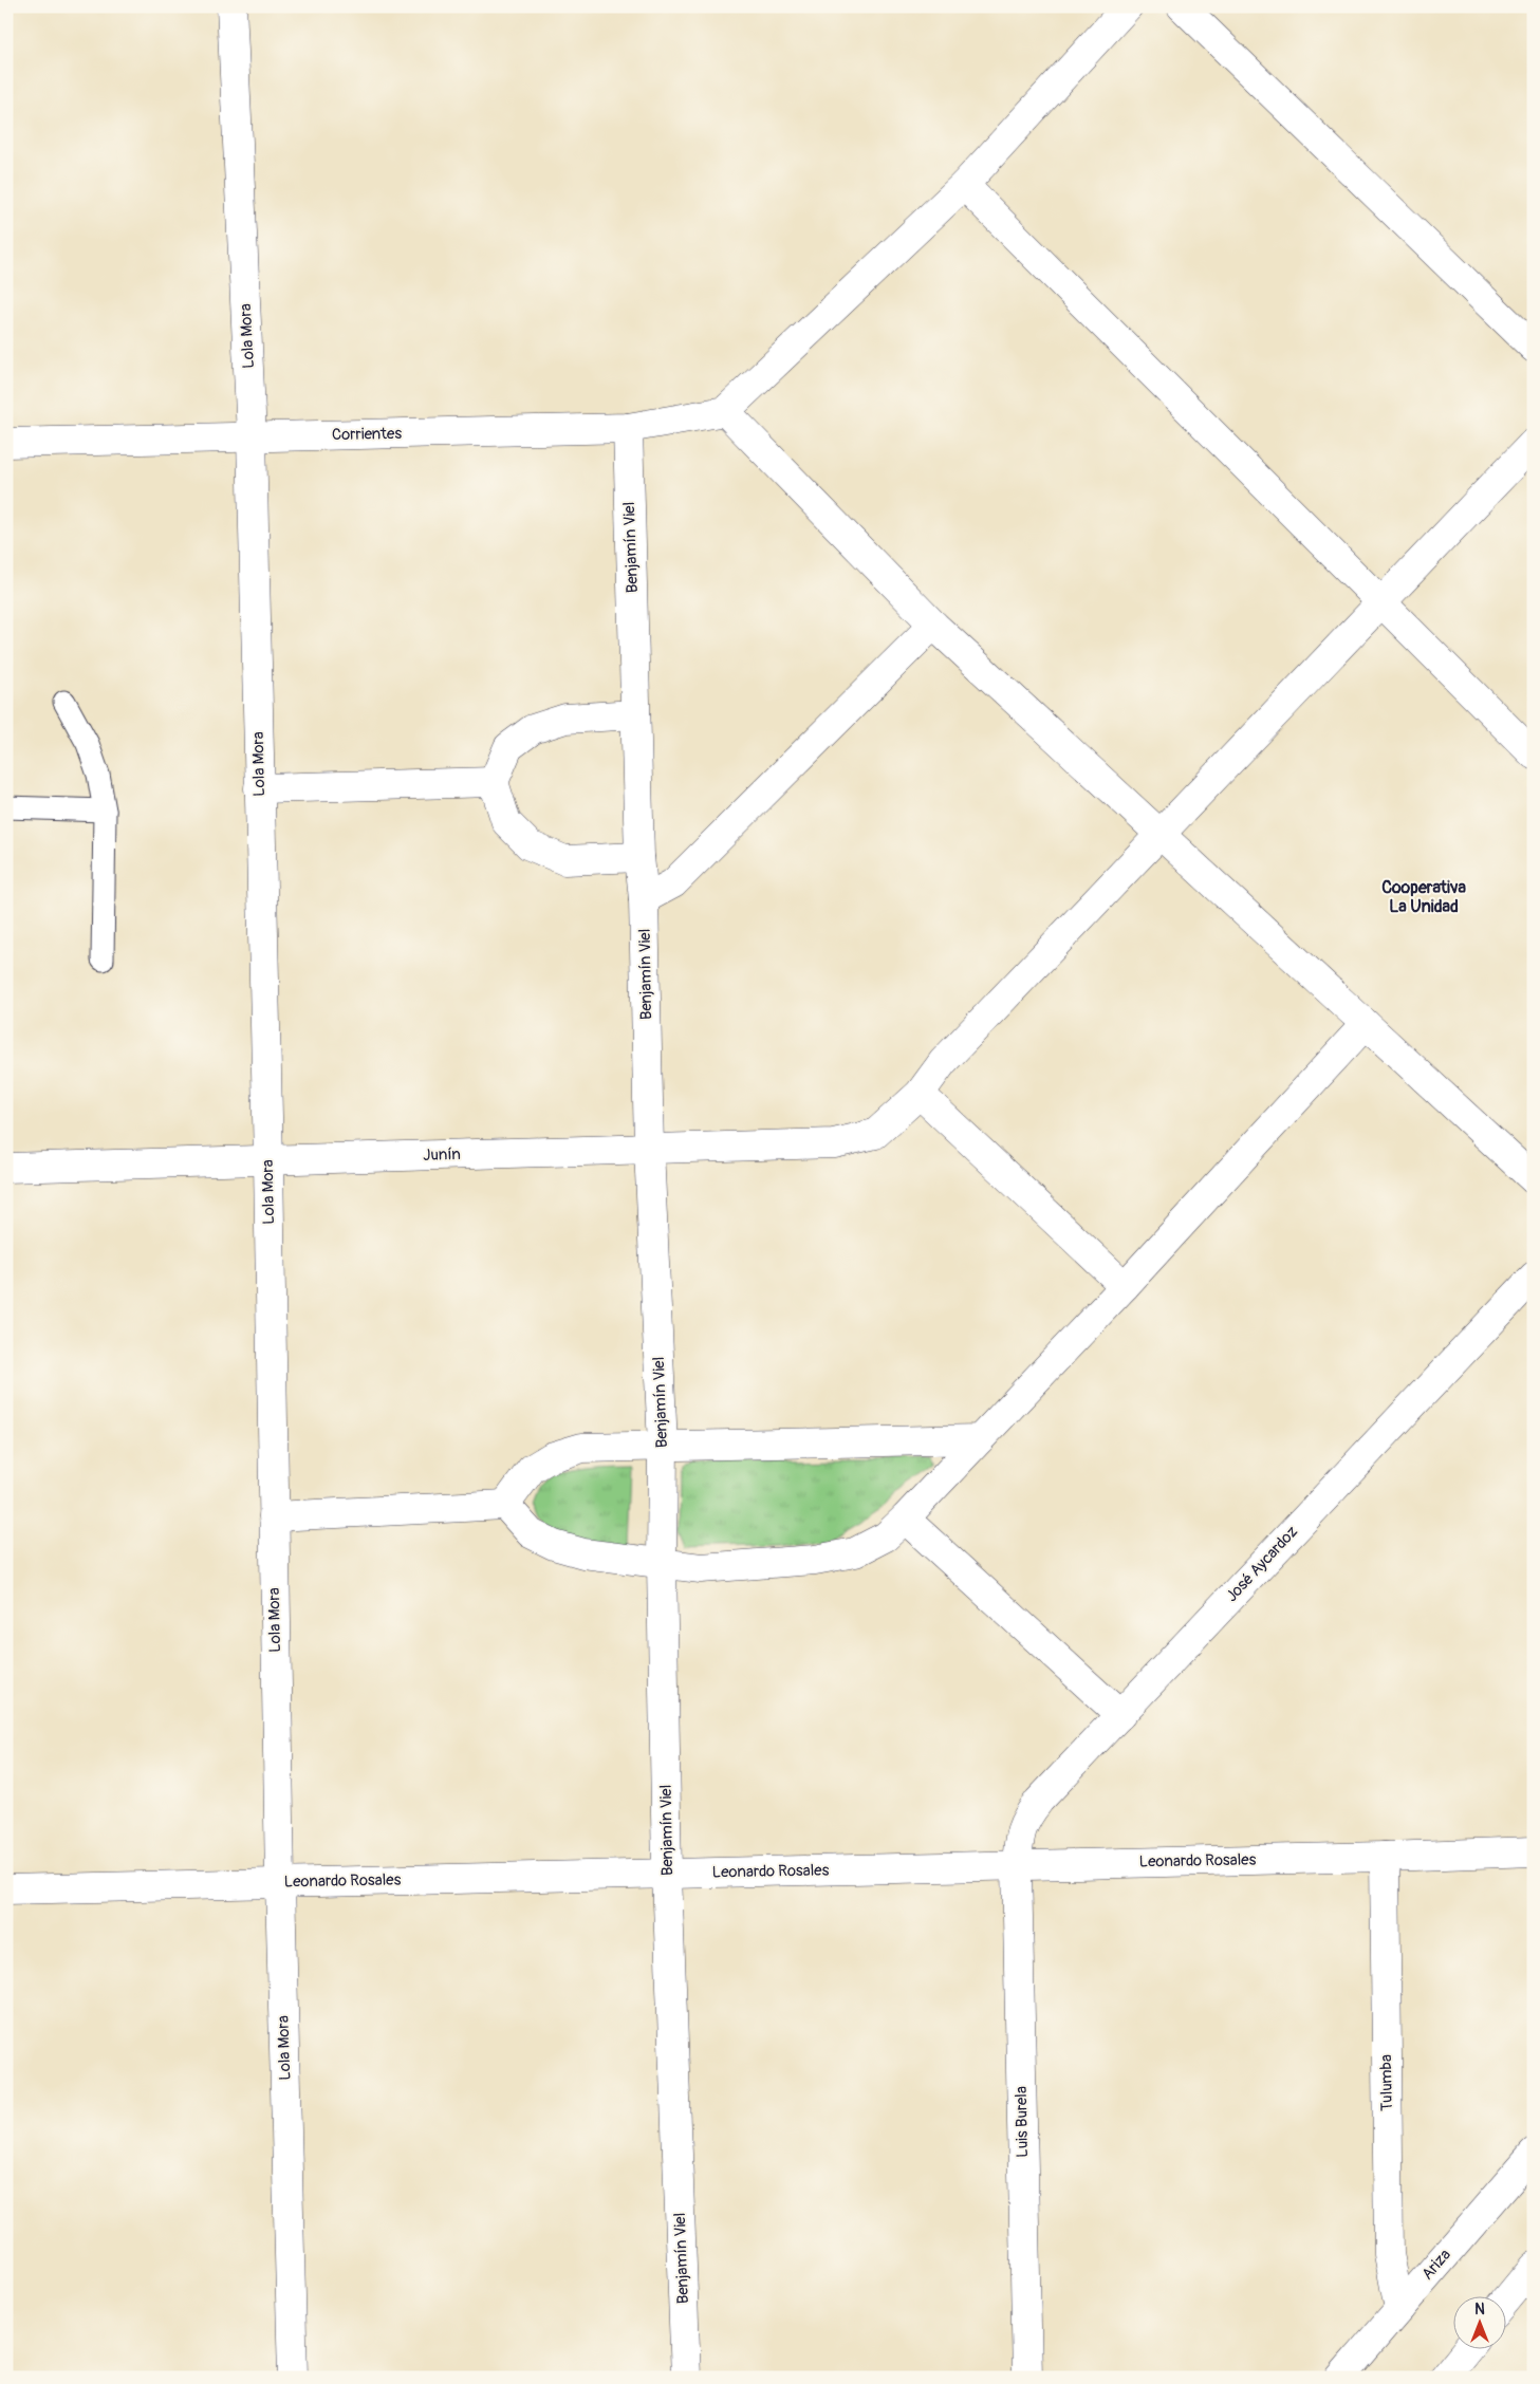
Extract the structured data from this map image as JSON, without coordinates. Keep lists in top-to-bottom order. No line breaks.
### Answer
{"streets":{"street":["Lola Mora","Corrientes","Benjamín Viel","Junín","José Aycardoz","Leonardo Rosales","Tulumba","Luis Burela","Ariza"]},"crossings":[["Lola Mora","Corrientes"],["Lola Mora","Junín"],["Lola Mora","Leonardo Rosales"],["Corrientes","Benjamín Viel"],["Benjamín Viel","Junín"],["Benjamín Viel","Leonardo Rosales"],["José Aycardoz","Leonardo Rosales"],["José Aycardoz","Luis Burela"],["Leonardo Rosales","Tulumba"],["Leonardo Rosales","Luis Burela"],["Tulumba","Ariza"]],"districts":["Cooperativa La Unidad"],"north":"top"}
